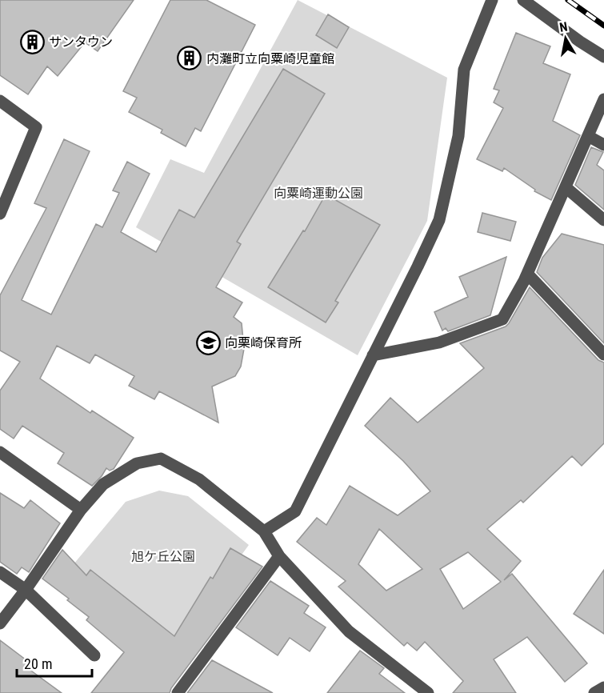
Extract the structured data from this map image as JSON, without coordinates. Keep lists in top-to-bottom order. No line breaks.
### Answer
{"parks":["向粟崎運動公園","旭ケ丘公園"],"places":{"building":["サンタウン","内灘町立向粟崎児童館"],"school or university":["向栗崎保育所"]},"scale_bar":"20 m","north":"top"}
